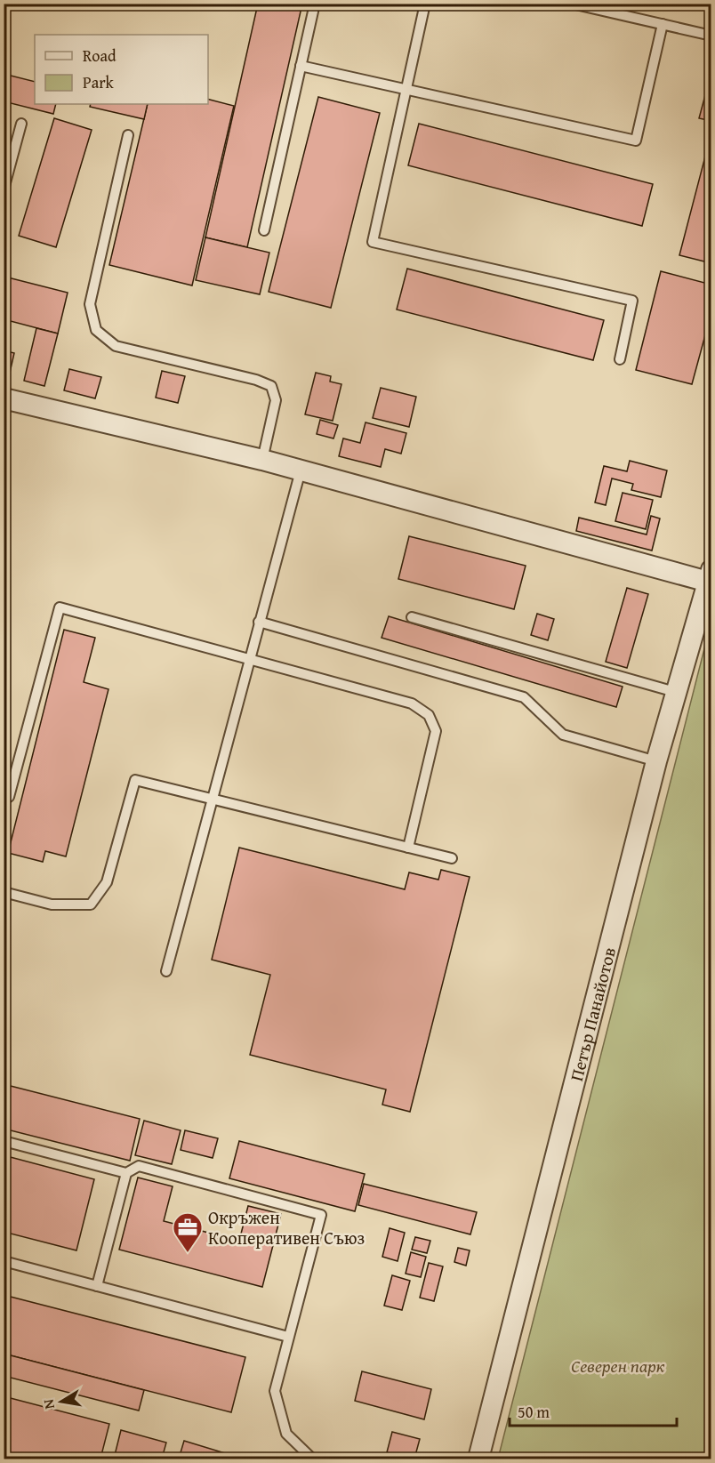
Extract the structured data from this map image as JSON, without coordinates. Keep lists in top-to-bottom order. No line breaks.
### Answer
{"streets":{"street":["Петър Панайотов"]},"parks":["Северен парк"],"places":{"office":["Окръжен Кооперативен Съюз"]},"legend":["Road","Park"],"scale_bar":"50 m","north":"left"}
